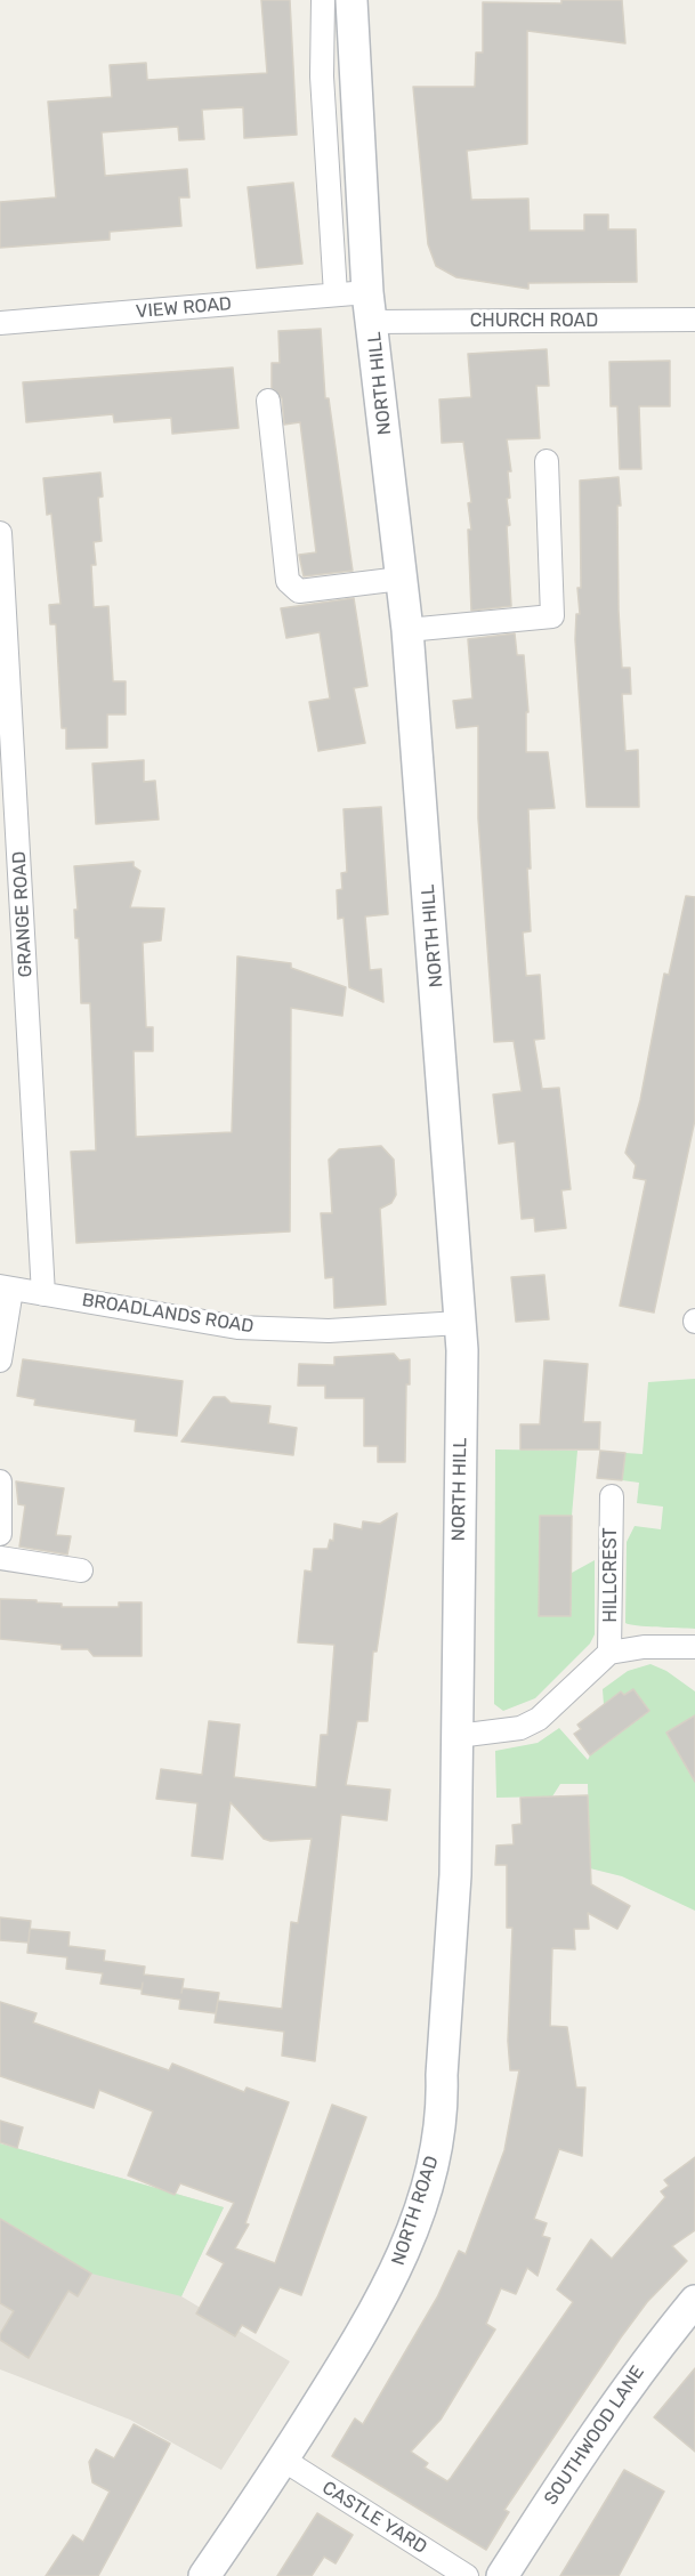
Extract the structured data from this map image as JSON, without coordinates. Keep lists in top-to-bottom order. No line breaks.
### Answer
{"streets":{"main road":["NORTH HILL","NORTH ROAD","SOUTHWOOD LANE"],"street":["VIEW ROAD","CHURCH ROAD","GRANGE ROAD","BROADLANDS ROAD","HILLCREST","CASTLE YARD"]},"crossings":[["VIEW ROAD","CHURCH ROAD"],["VIEW ROAD","NORTH HILL"],["CHURCH ROAD","NORTH HILL"],["NORTH HILL","BROADLANDS ROAD"],["NORTH HILL","NORTH ROAD"],["GRANGE ROAD","BROADLANDS ROAD"],["NORTH ROAD","CASTLE YARD"]]}
